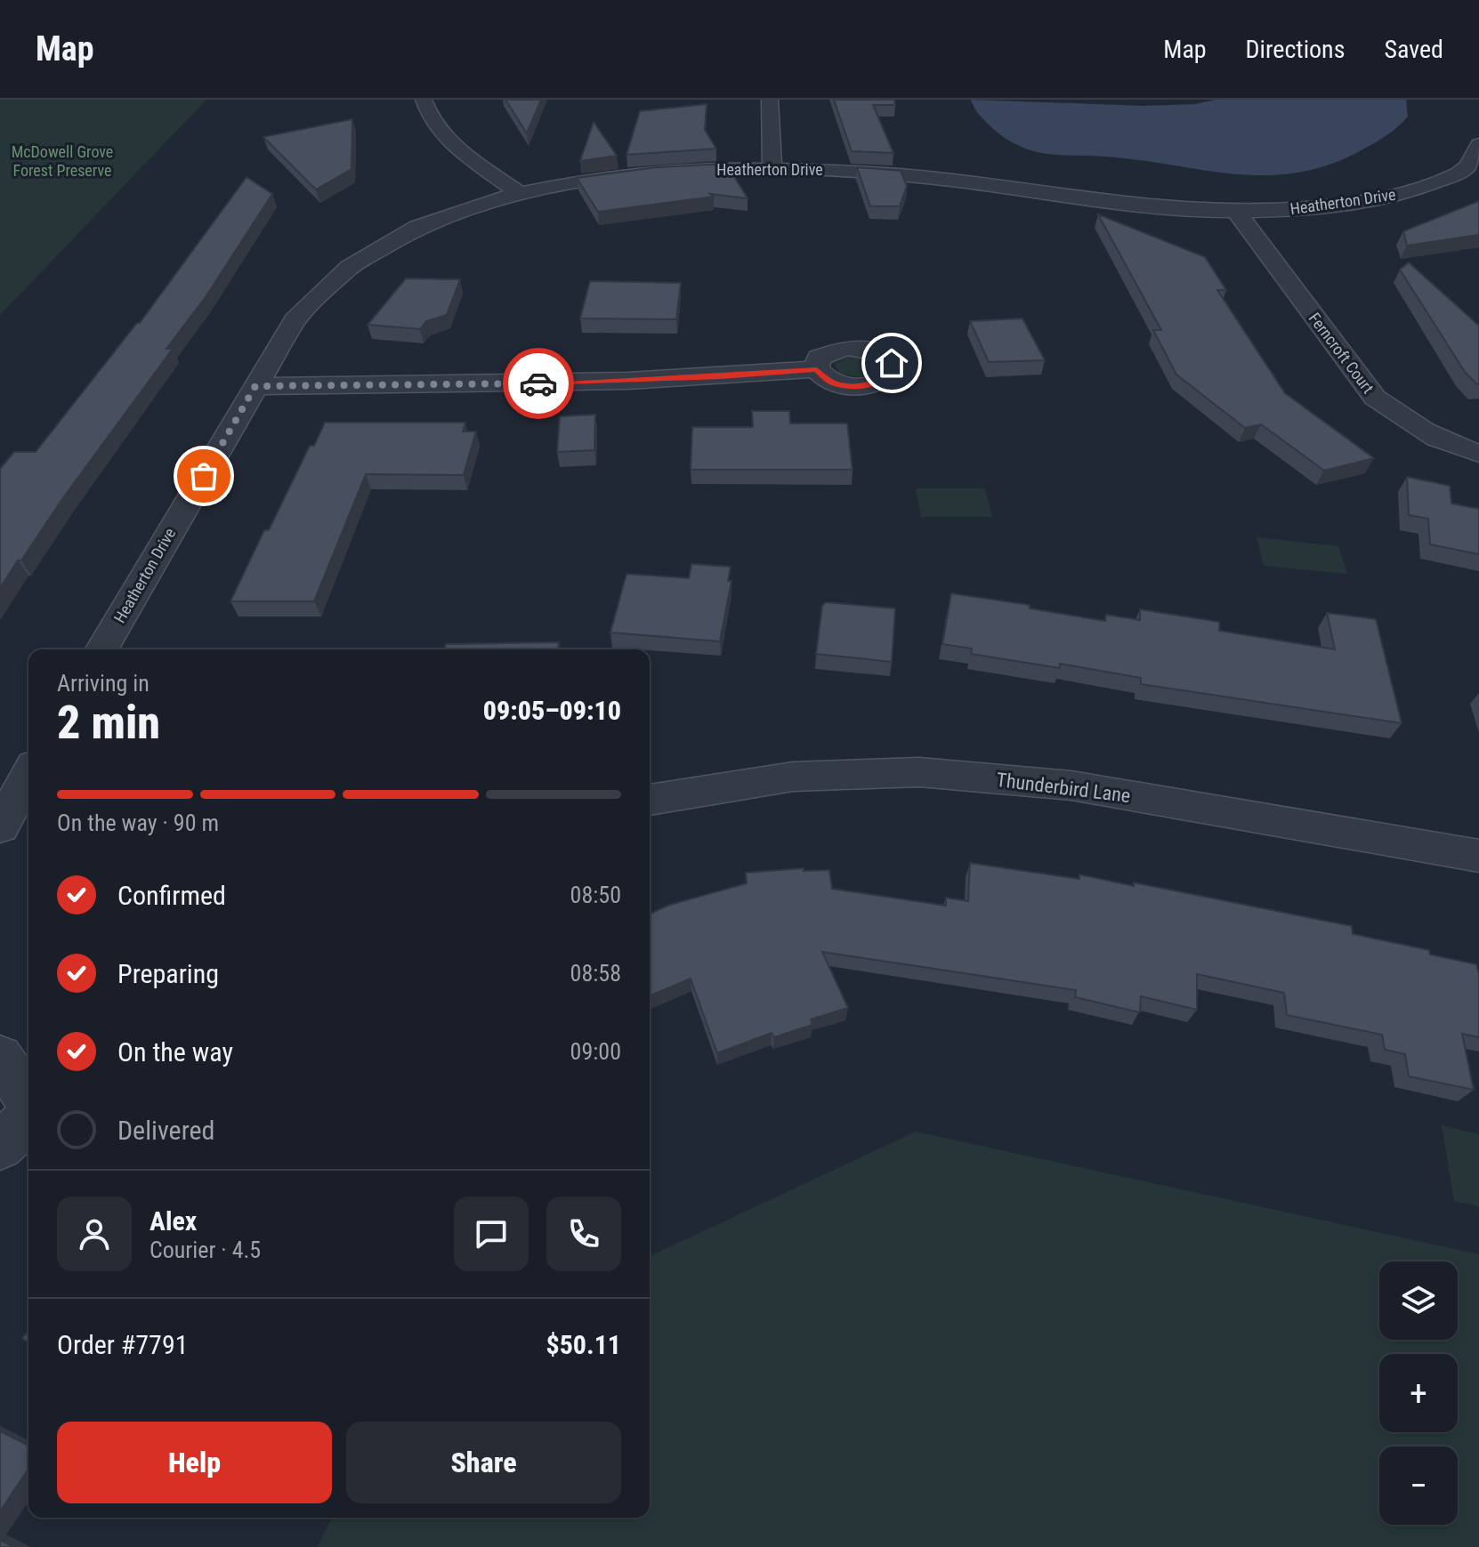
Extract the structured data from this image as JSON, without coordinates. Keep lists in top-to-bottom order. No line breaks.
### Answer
{"streets":{"street":["Heatherton Drive","Ferncroft Court","Thunderbird Lane"]},"crossings":[["Heatherton Drive","Ferncroft Court"]],"parks":["McDowell Grove Forest Preserve"],"page":{"header":"Map","nav":["Map","Directions","Saved"],"heading":["2 min","Arriving in","09:05–09:10"],"panel":["Alex","Courier · 4.5","Order #7791","$50.11"],"bar":"On the way · 90 m","list":[["Confirmed","08:50"],["Preparing","08:58"],["On the way","09:00"],"Delivered"],"map_buttons":["+","−"],"buttons":["Help","Share"]}}
